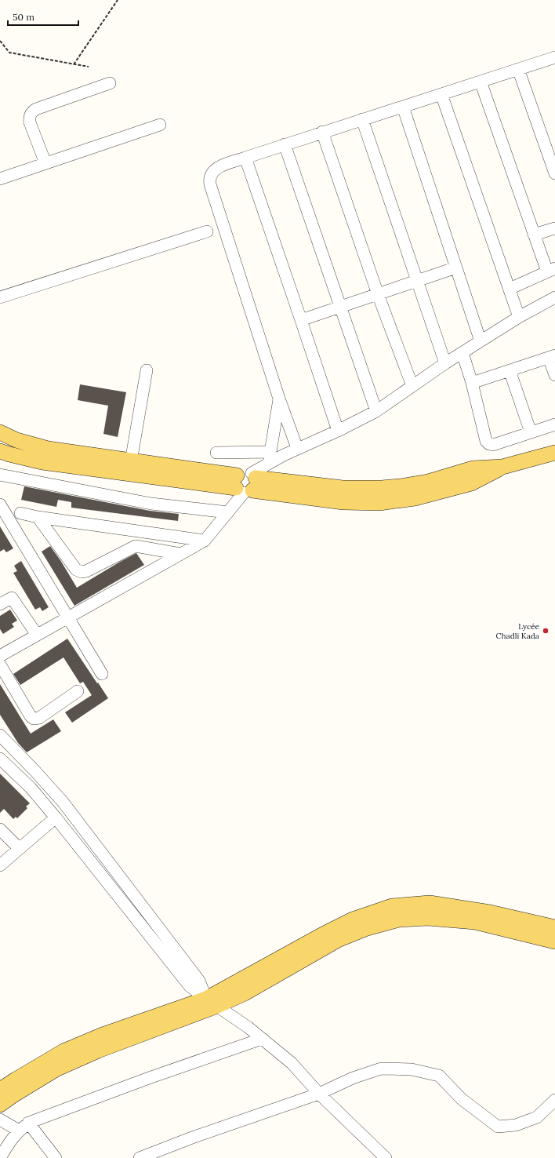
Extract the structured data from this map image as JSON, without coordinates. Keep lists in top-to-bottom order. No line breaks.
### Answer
{"places":["Lycée Chadli Kada"],"scale_bar":"50 m"}
